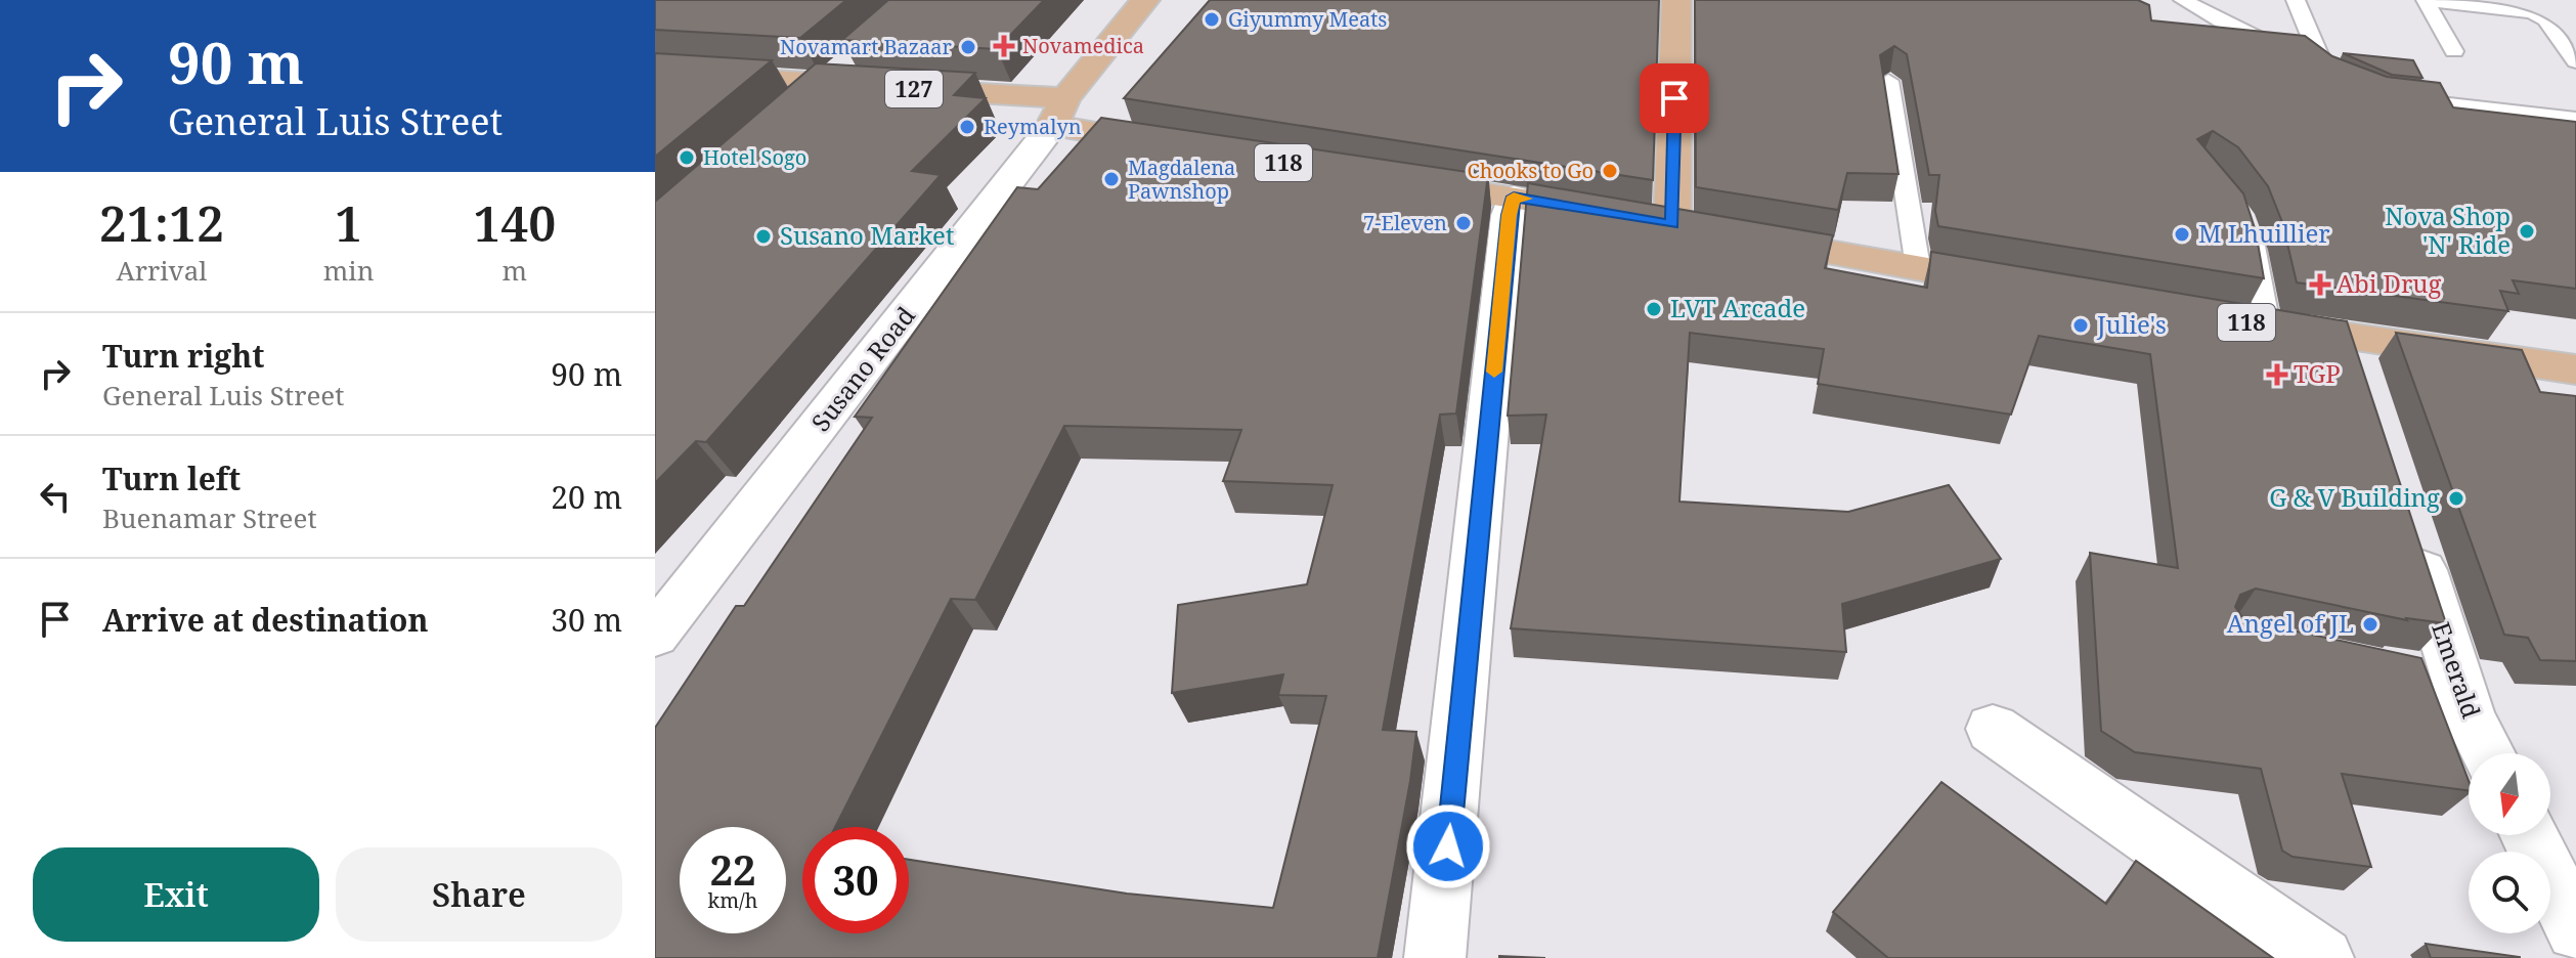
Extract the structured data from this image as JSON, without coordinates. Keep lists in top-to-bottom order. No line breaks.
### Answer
{"streets":{"main road":["127","118"],"street":["Susano Road","Emerald"]},"crossings":[["127","Susano Road"]],"places":{"other":["Giyummy Meats","Novamart Bazaar","Reymalyn","Hotel Sogo","Chooks to Go","Magdalena Pawnshop","7-Eleven","Nova Shop 'N' Ride","M Lhuillier","Susano Market","LVT Arcade","Julie's","G & V Building","Angel of JL"],"health":["Novamedica","Abi Drug","TGP"]},"north":"bottom","page":{"turn":["90 m","General Luis Street"],"eta":["21:12","Arrival","1","min","140","m"],"list":[{"name":"Turn right","note":"General Luis Street","value":"90 m"},{"name":"Turn left","note":"Buenamar Street","value":"20 m"},{"name":"Arrive at destination","value":"30 m"}],"speed":"22 km/h","limit":"30","buttons":["Exit","Share"]}}
